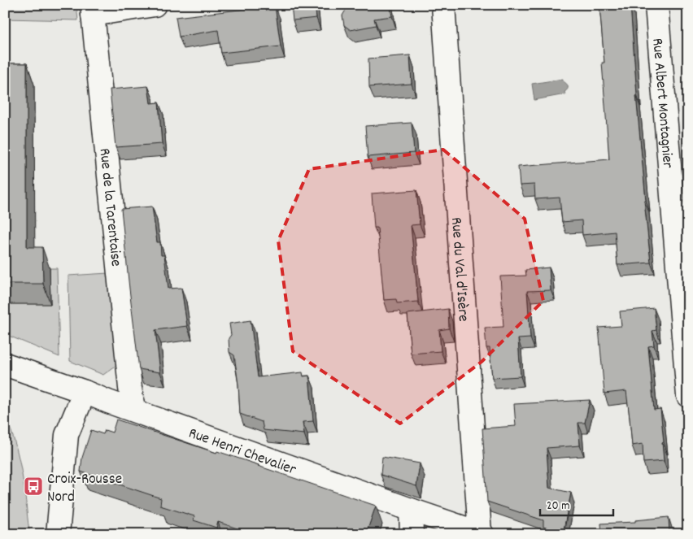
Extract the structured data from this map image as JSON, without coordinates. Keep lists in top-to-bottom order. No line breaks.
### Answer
{"streets":{"street":["Rue Albert Montagnier","Rue de la Tarentaise","Rue du Val d'Isère","Rue Henri Chevalier"]},"crossings":[["Rue de la Tarentaise","Rue Henri Chevalier"],["Rue du Val d'Isère","Rue Henri Chevalier"]],"places":{"bus stop":["Croix-Rousse Nord"]},"scale_bar":"20 m"}
